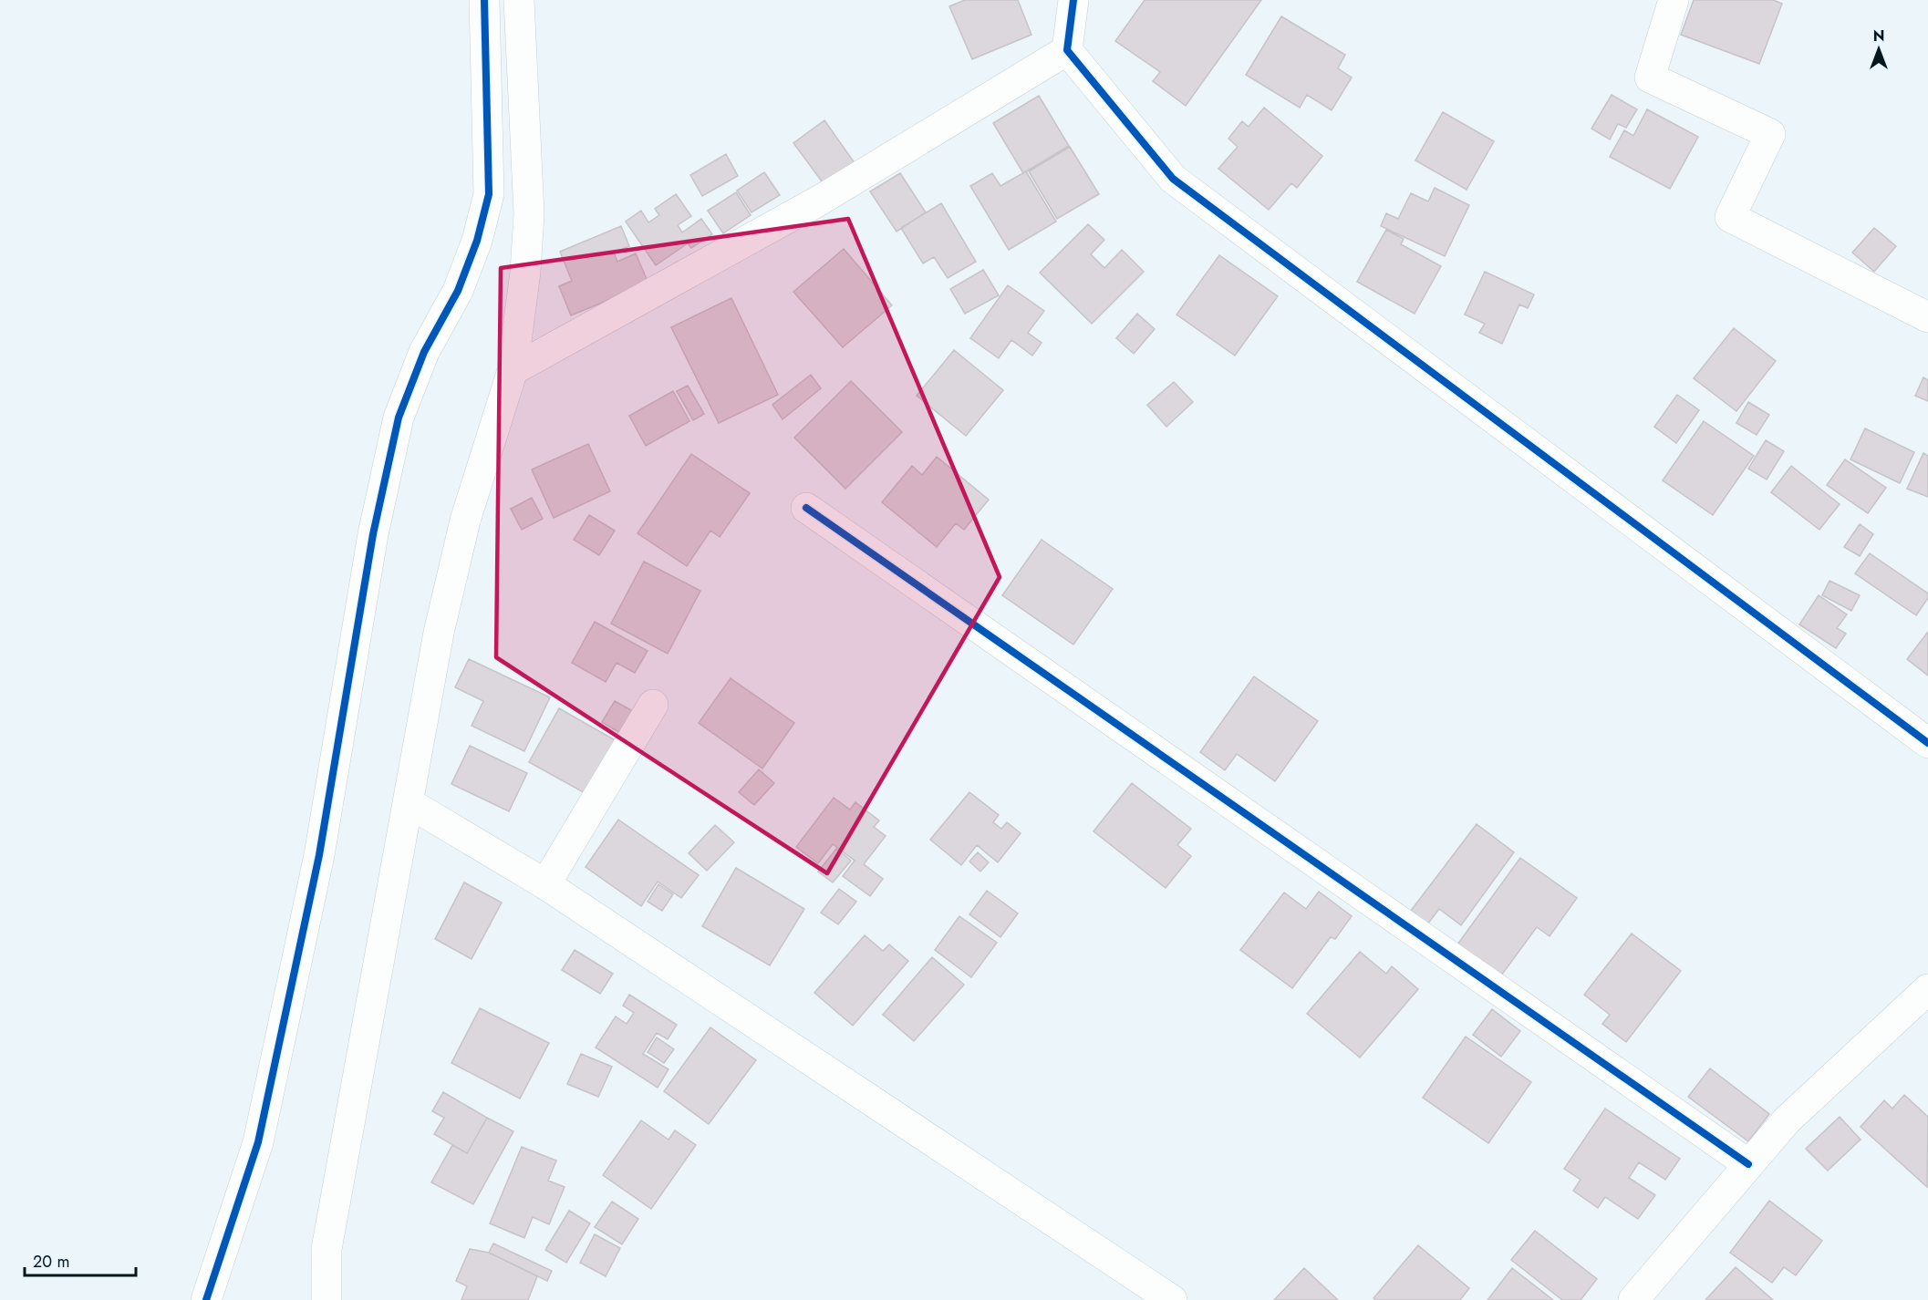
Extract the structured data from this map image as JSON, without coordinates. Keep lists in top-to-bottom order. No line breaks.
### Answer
{"scale_bar":"20 m","north":"top"}
